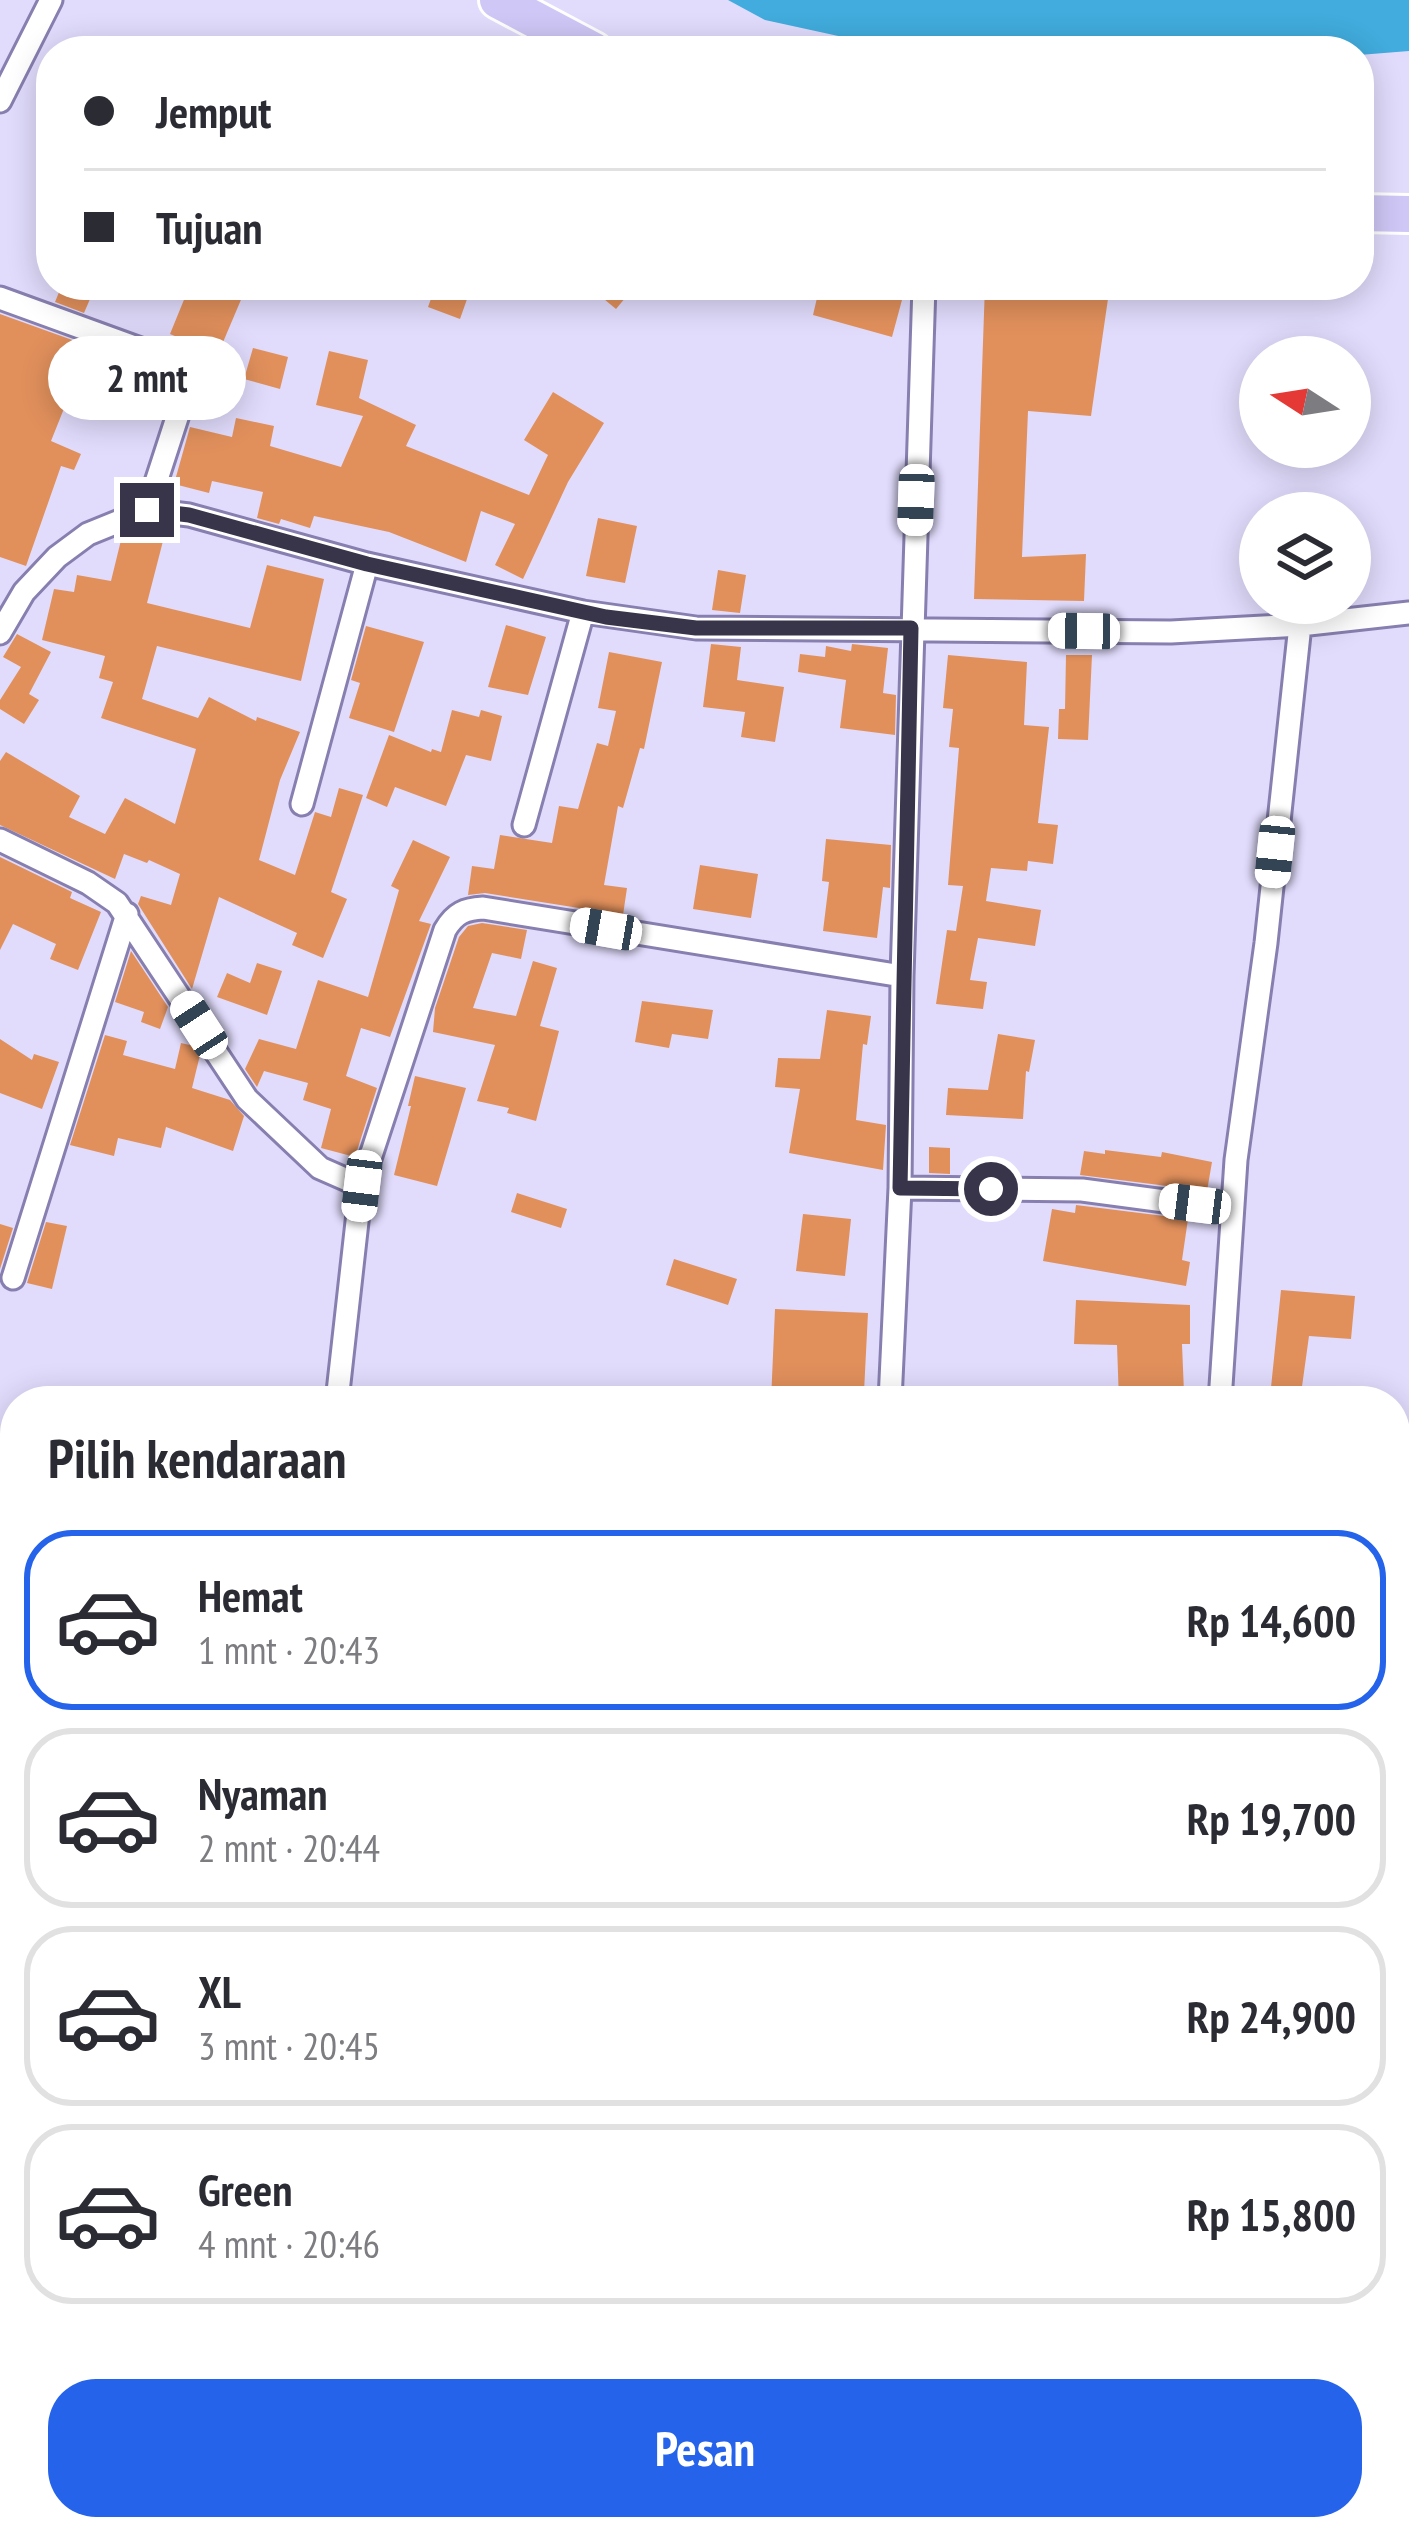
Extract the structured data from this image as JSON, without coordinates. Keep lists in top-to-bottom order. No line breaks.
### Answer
{"north":"left","page":{"banner":["Jemput","Tujuan"],"bubble":"2 mnt","heading":"Pilih kendaraan","list":[{"name":"Hemat","note":"1 mnt · 20:43","value":"Rp 14,600"},{"name":"Nyaman","note":"2 mnt · 20:44","value":"Rp 19,700"},{"name":"XL","note":"3 mnt · 20:45","value":"Rp 24,900"},{"name":"Green","note":"4 mnt · 20:46","value":"Rp 15,800"}],"buttons":"Pesan"}}
